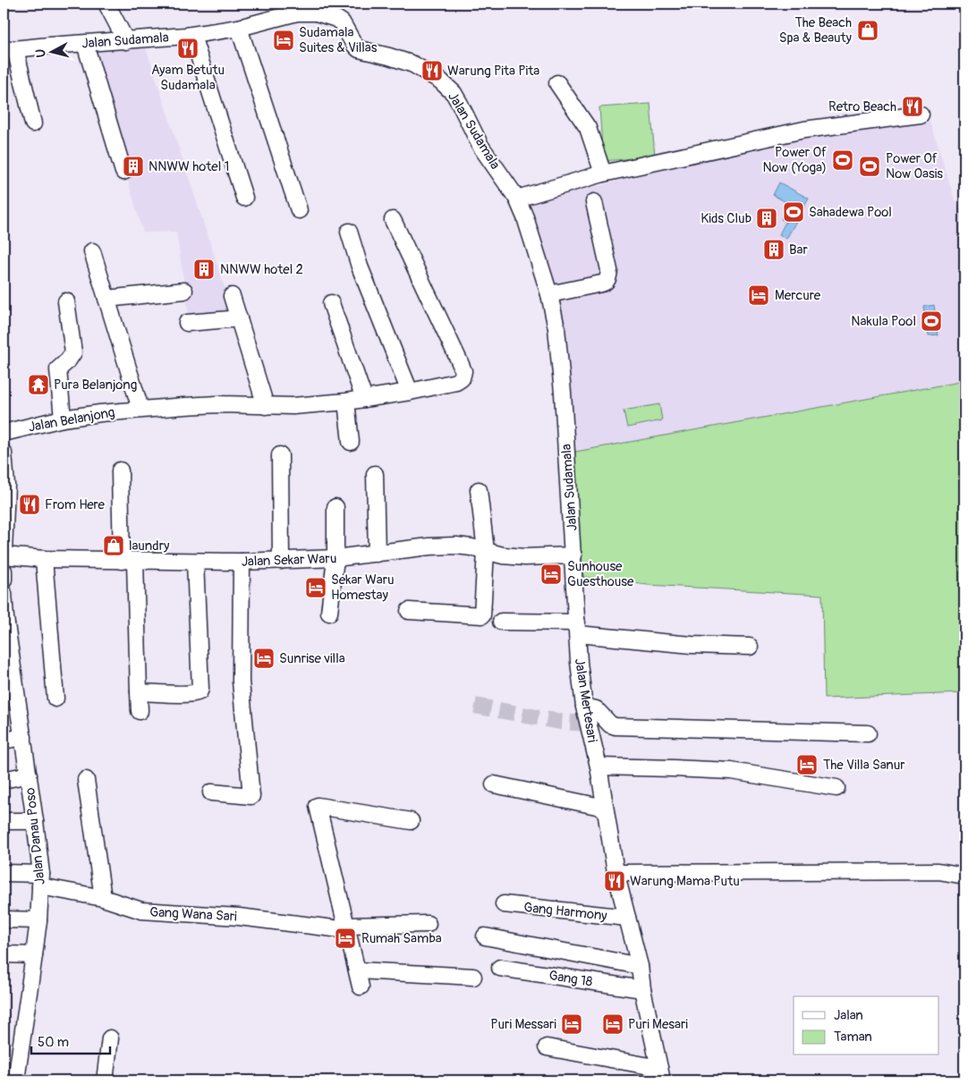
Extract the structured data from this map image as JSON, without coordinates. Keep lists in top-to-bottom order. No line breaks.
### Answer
{"streets":{"street":["Jalan Sudamala","Jalan Belanjong","Jalan Sekar Waru","Jalan Mertesari","Jalan Danau Poso","Gang Harmony","Gang Wana Sari","Gang 18"]},"crossings":[["Jalan Sudamala","Jalan Sekar Waru"],["Jalan Sudamala","Jalan Mertesari"],["Jalan Sekar Waru","Jalan Mertesari"],["Jalan Mertesari","Gang Harmony"],["Jalan Mertesari","Gang 18"],["Jalan Danau Poso","Gang Wana Sari"]],"places":{"shop":["The Beach Spa & Beauty","laundry"],"hotel":["Sudamala Suites & Villas","Mercure","Sunhouse Guesthouse","Sekar Waru Homestay","Sunrise villa","The Villa Sanur","Rumah Samba","Puri Messari","Puri Mesari"],"restaurant":["Ayam Betutu Sudamala","Warung Pita Pita","Retro Beach","From Here","Warung Mama Putu"],"sports":["Power Of Now (Yoga)","Power Of Now Oasis","Sahadewa Pool","Nakula Pool"],"building":["NNWW hotel 1","Kids Club","Bar","NNWW hotel 2"],"temple":["Pura Belanjong"]},"legend":["Jalan","Taman"],"scale_bar":"50 m","north":"left"}
